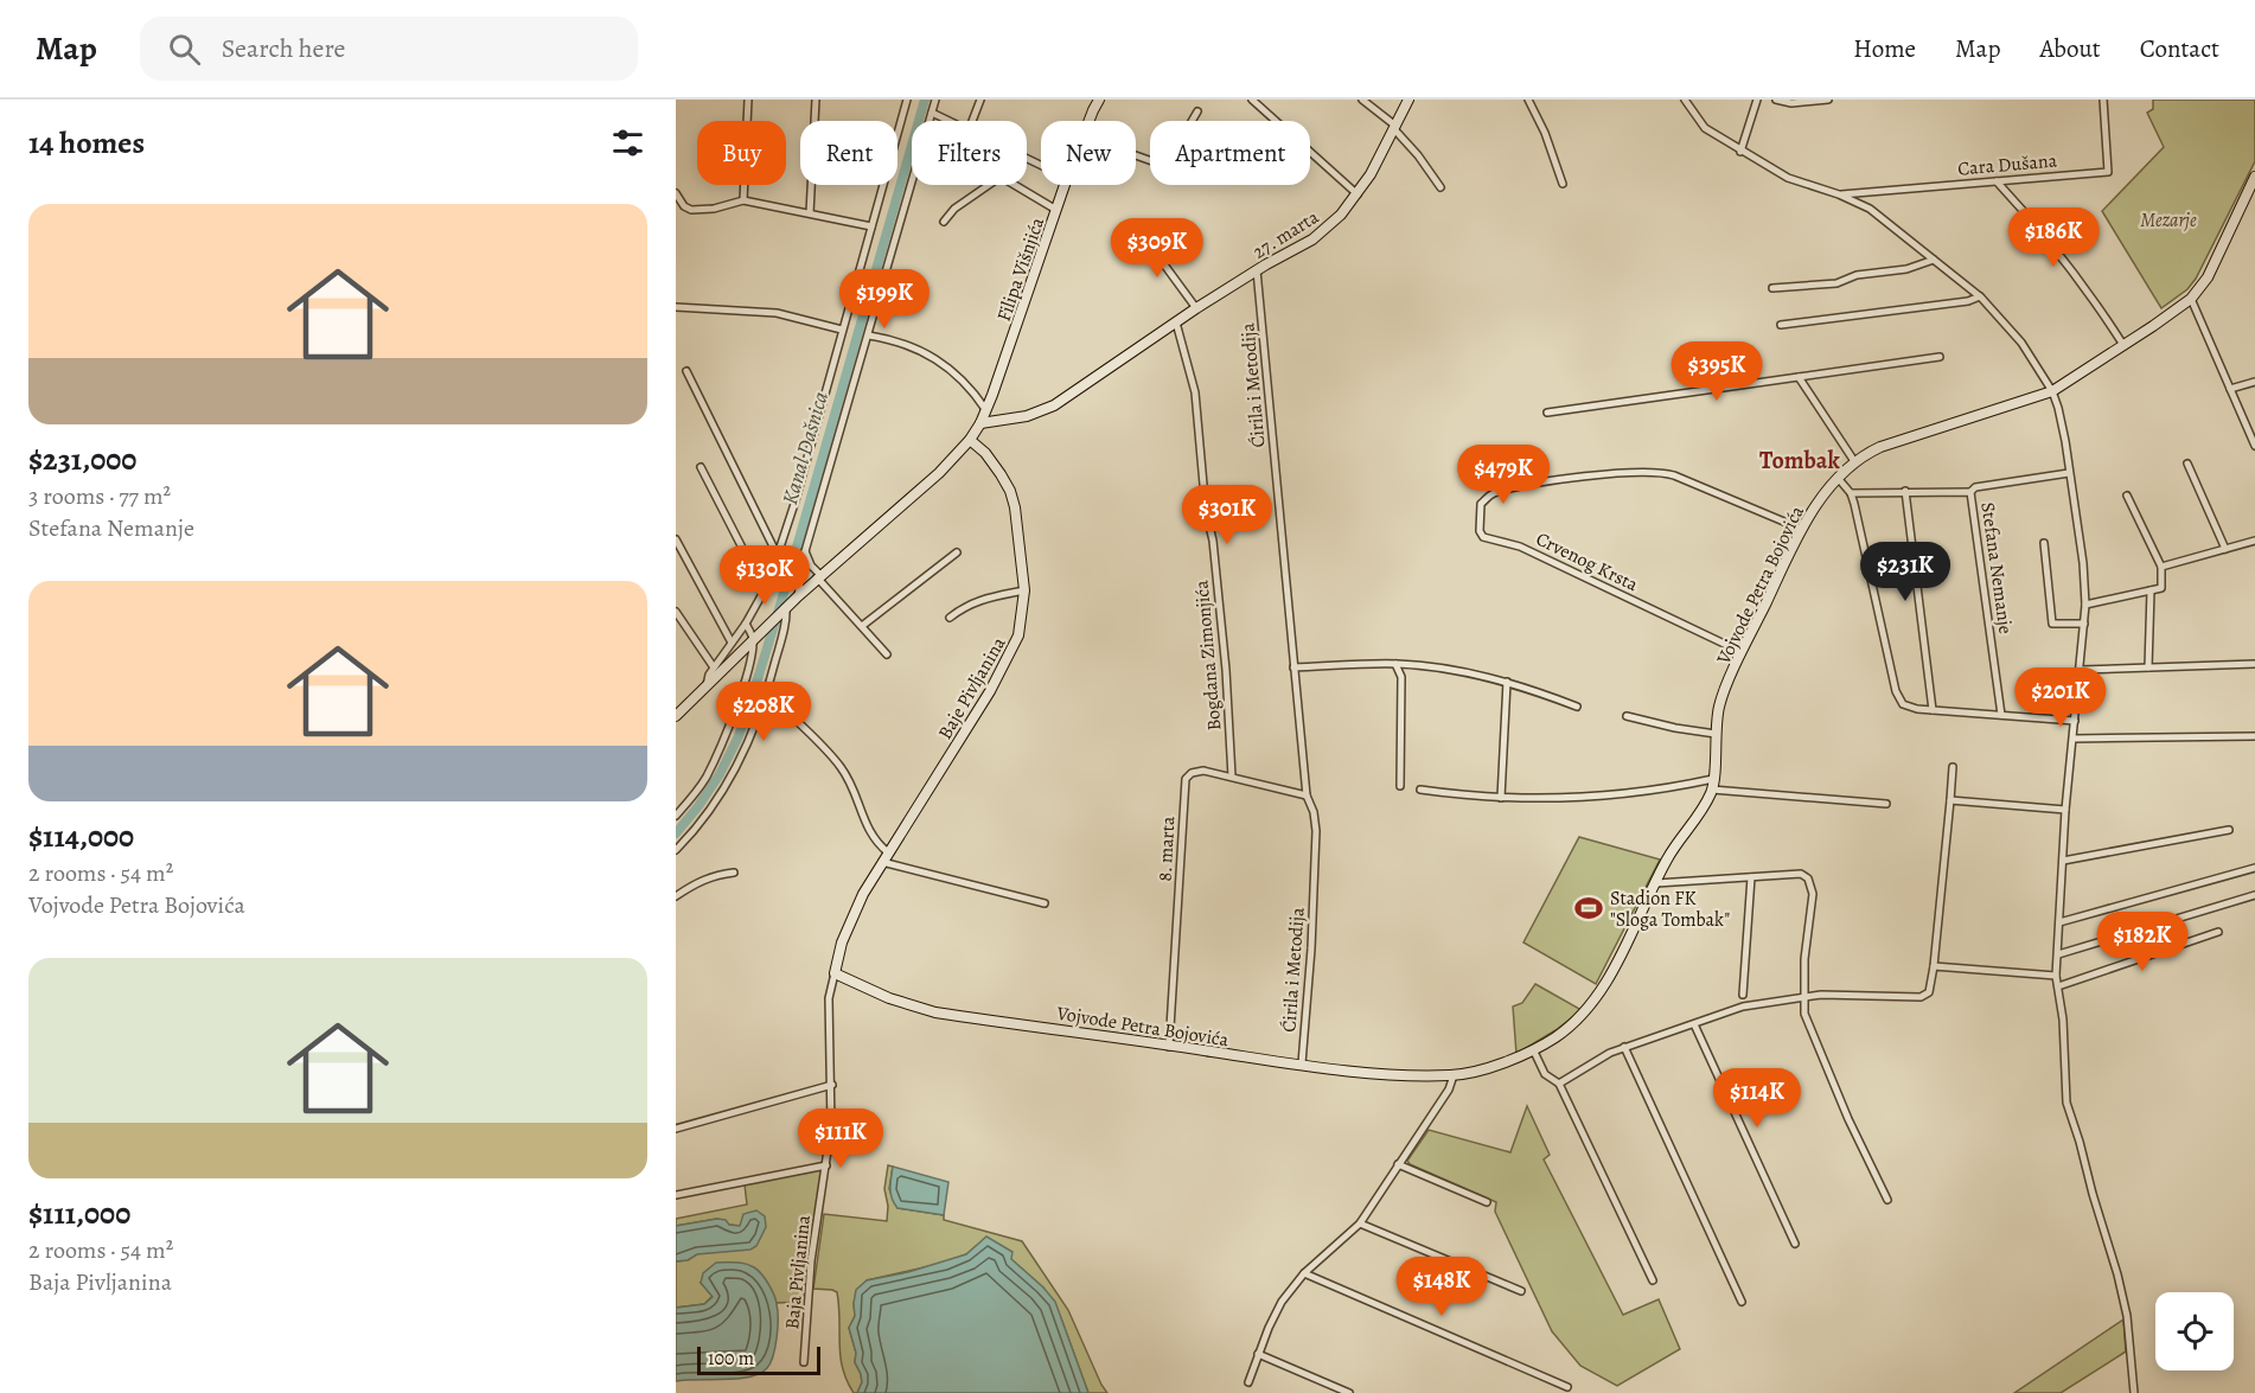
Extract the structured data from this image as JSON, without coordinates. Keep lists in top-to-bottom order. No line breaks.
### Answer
{"streets":{"street":["Cara Dušana","27. marta","Filipa Višnjića","Ćirila i Metodija","Crvenog Krsta","Stefana Nemanje","Vojvode Petra Bojovića","Bogdana Zimonjića","Baje Pivljanina","8. marta","Baja Pivljanina"]},"crossings":[["27. marta","Filipa Višnjića"],["27. marta","Ćirila i Metodija"],["27. marta","Bogdana Zimonjića"],["Filipa Višnjića","Baje Pivljanina"],["Ćirila i Metodija","Vojvode Petra Bojovića"],["Ćirila i Metodija","8. marta"],["Crvenog Krsta","Vojvode Petra Bojovića"],["Vojvode Petra Bojovića","Baje Pivljanina"],["Vojvode Petra Bojovića","8. marta"],["Vojvode Petra Bojovića","Baja Pivljanina"],["Bogdana Zimonjića","8. marta"],["Baje Pivljanina","Baja Pivljanina"]],"districts":["Tombak"],"water":["Kanal Dašnica"],"parks":["Mezarje"],"places":{"sports":["Stadion FK \"Sloga Tombak\""]},"scale_bar":"100 m","page":{"header":"Map","search":"Search here","nav":["Home","Map","About","Contact"],"heading":"14 homes","chip":["Buy","Rent","Filters","New","Apartment"],"list":[{"name":"$231,000","note":"3 rooms · 77 m² · Stefana Nemanje"},{"name":"$114,000","note":"2 rooms · 54 m² · Vojvode Petra Bojovića"},{"name":"$111,000","note":"2 rooms · 54 m² · Baja Pivljanina"}],"price":["$186K","$309K","$199K","$395K","$479K","$301K","$231K","$130K","$201K","$208K","$182K","$114K","$111K","$148K"],"scale":"100 m"}}
